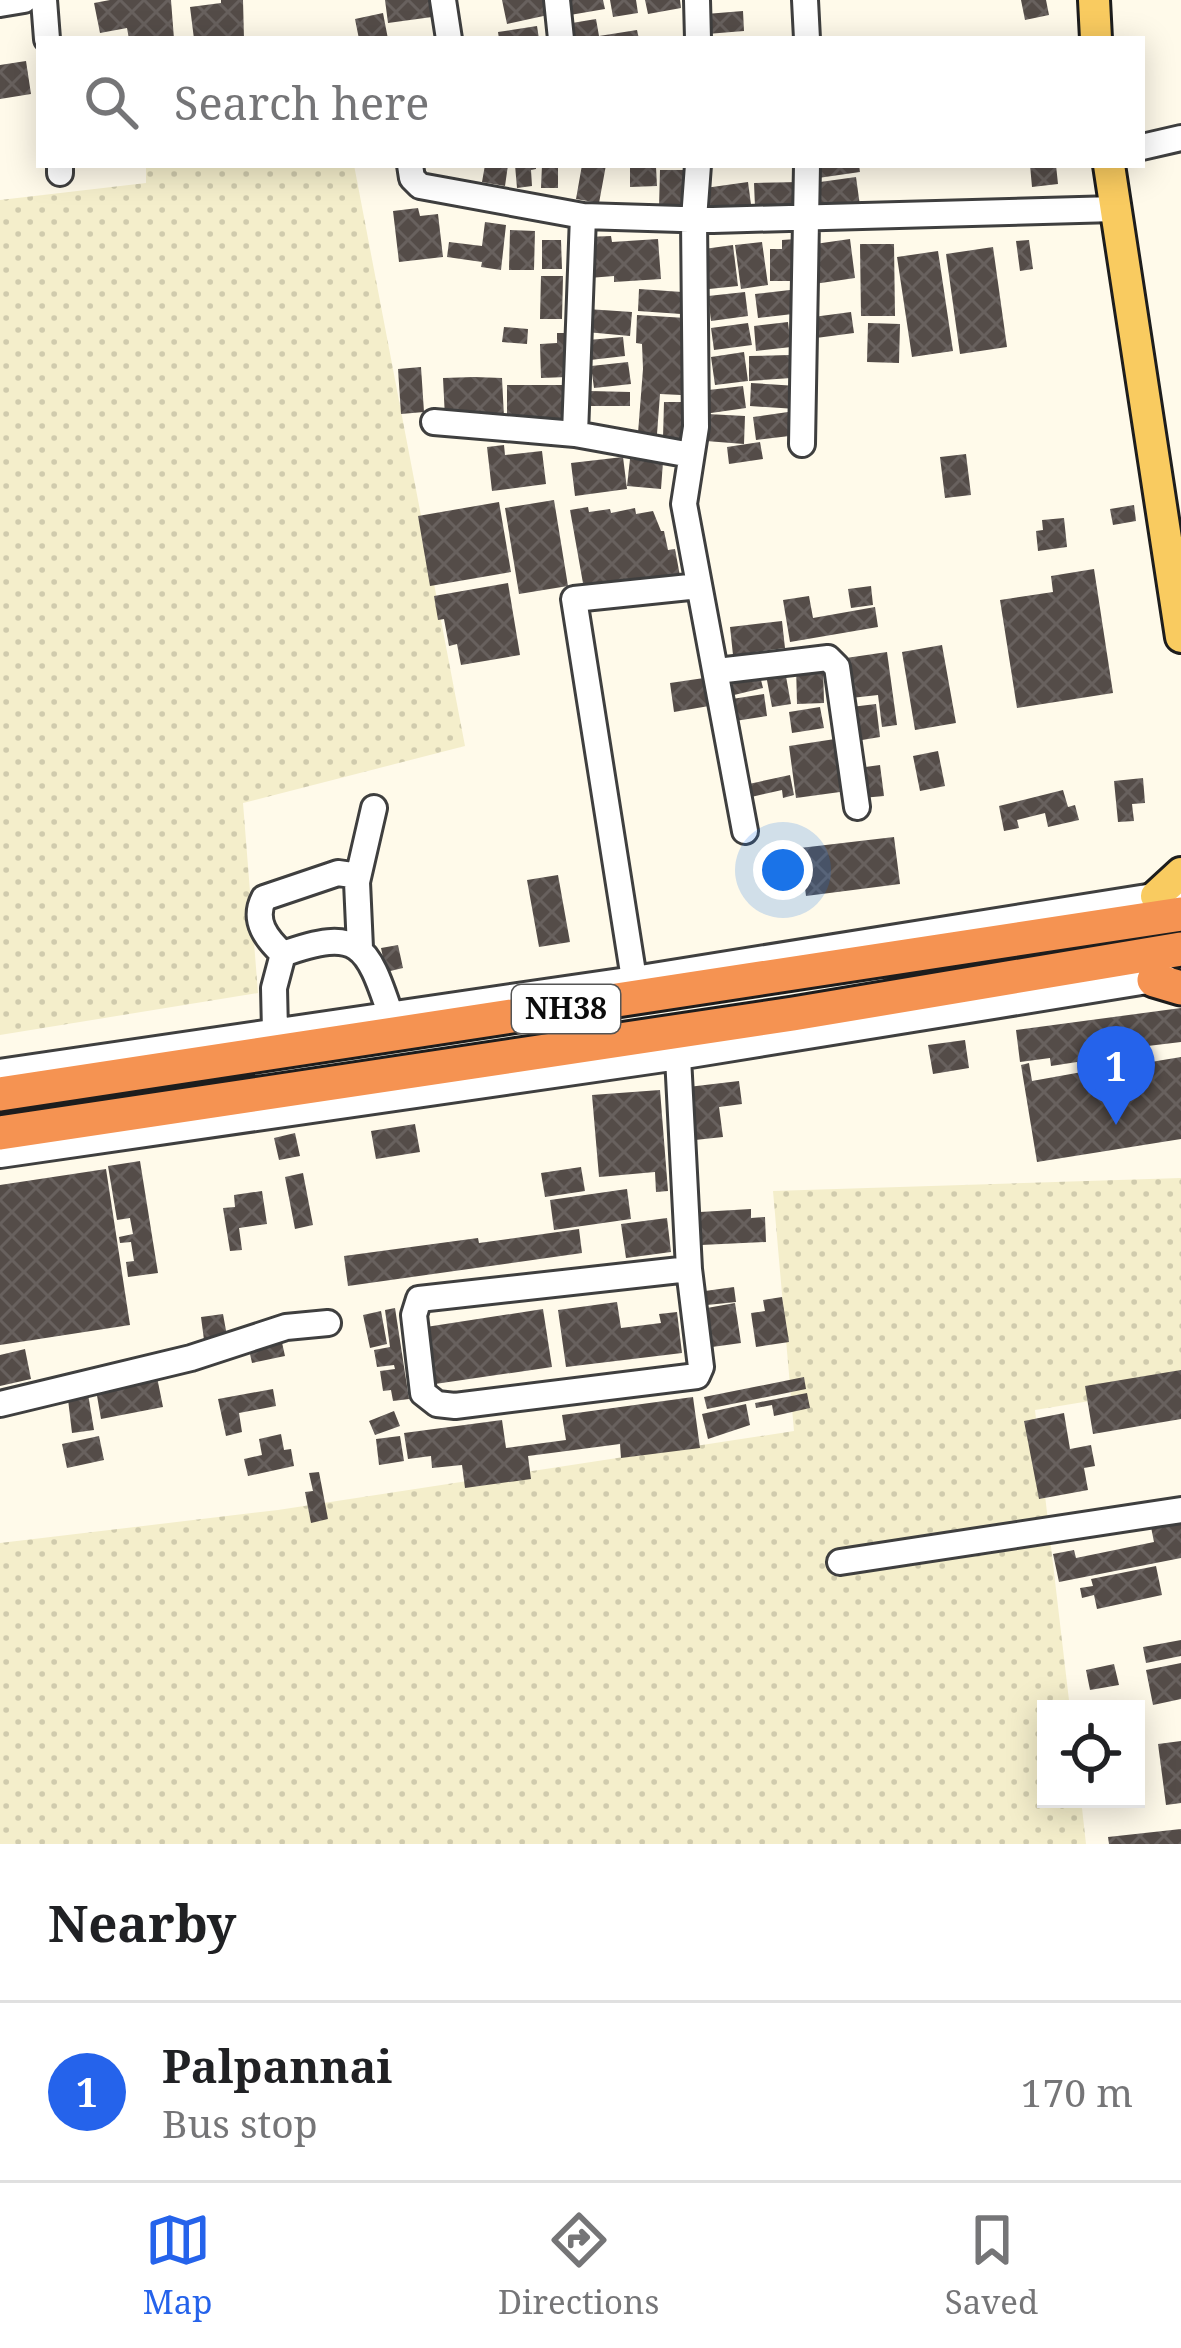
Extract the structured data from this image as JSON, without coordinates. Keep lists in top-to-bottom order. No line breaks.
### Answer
{"streets":{"highway":["NH38"]},"page":{"search":"Search here","pins":"1","heading":"Nearby","list":[{"mark":"1","name":"Palpannai","note":"Bus stop","value":"170 m"}],"nav":["Map","Directions","Saved"]}}
